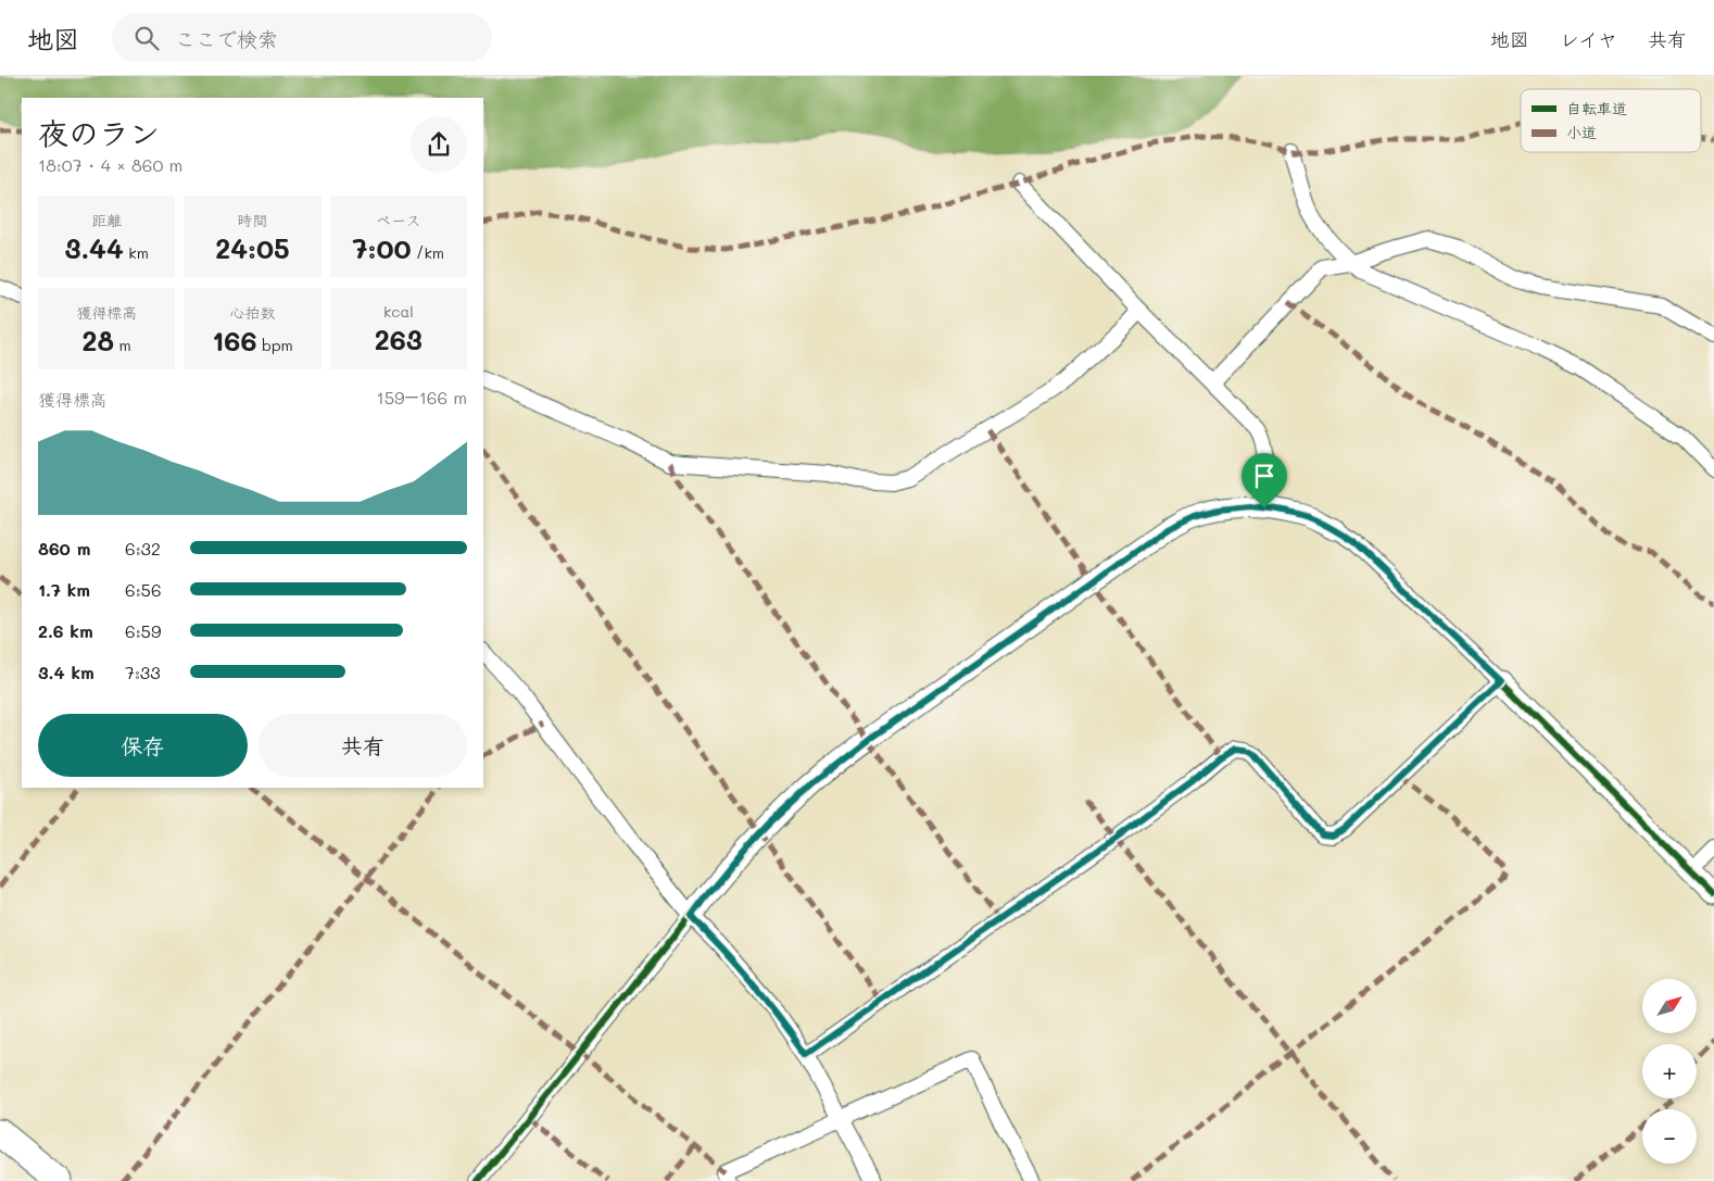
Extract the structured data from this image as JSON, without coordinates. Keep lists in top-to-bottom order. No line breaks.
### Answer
{"legend":["自転車道","小道"],"north":"top right","page":{"header":"地図","search":"ここで検索","nav":["地図","レイヤ","共有"],"heading":["夜のラン","18:07 · 4 × 860 m"],"stats":[["距離","3.44 km"],["時間","24:05"],["ペース","7:00 /km"],["獲得標高","28 m"],["心拍数","166 bpm"],["kcal","263"]],"chart":["獲得標高","159–166 m"],"list":[{"name":"860 m","note":"6:32"},{"name":"1.7 km","note":"6:56"},{"name":"2.6 km","note":"6:59"},{"name":"3.4 km","note":"7:33"}],"buttons":["保存","共有"],"map_buttons":["+","−"]}}
